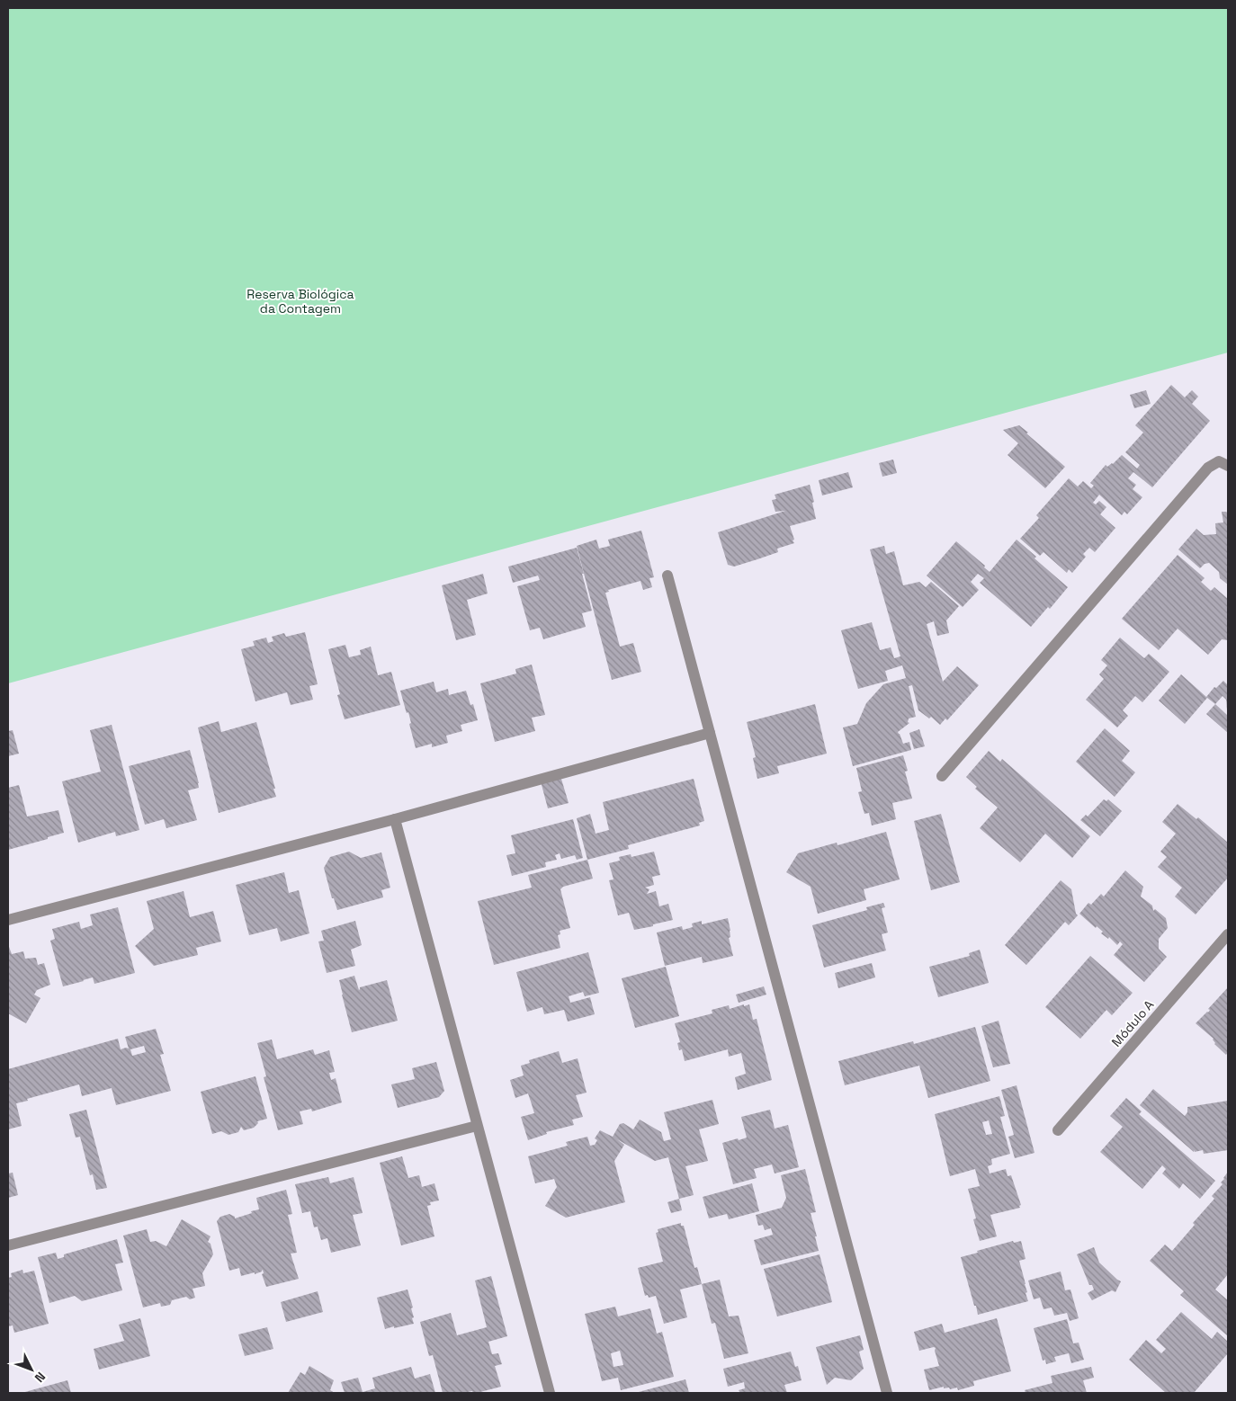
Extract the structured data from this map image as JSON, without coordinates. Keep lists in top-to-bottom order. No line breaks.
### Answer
{"streets":{"street":["Módulo A"]},"parks":["Reserva Biológica da Contagem"],"north":"bottom right"}
